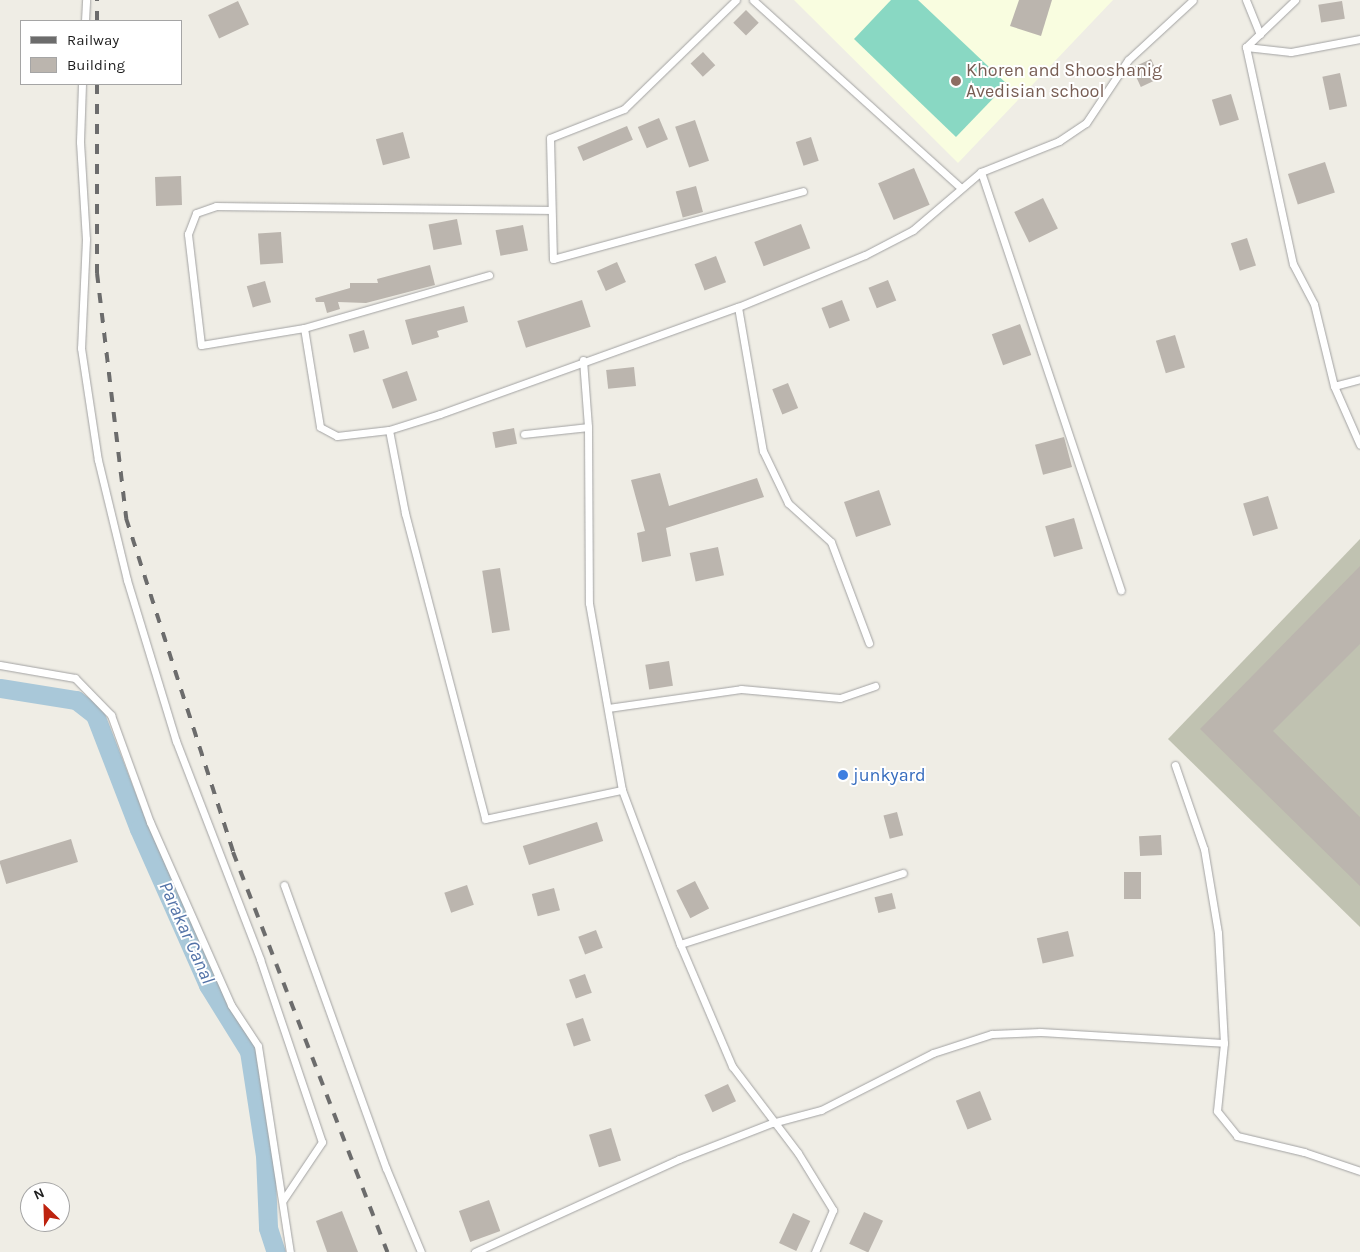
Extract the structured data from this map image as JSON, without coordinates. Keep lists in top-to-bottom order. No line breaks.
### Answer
{"water":["Parakar Canal"],"places":["Khoren and Shooshanig Avedisian school","junkyard"],"legend":["Railway","Building"],"north":"top left"}
